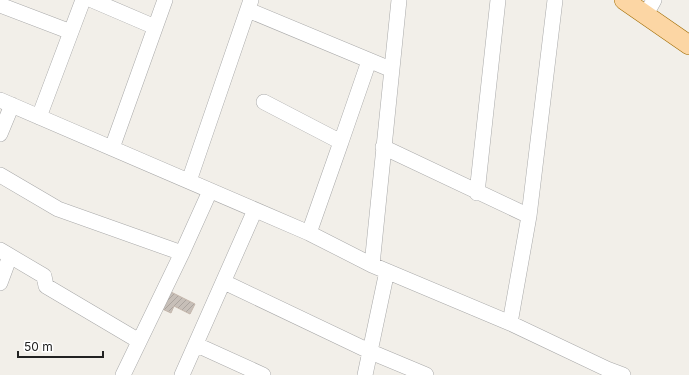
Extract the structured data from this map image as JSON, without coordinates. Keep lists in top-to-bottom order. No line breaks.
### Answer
{"scale_bar":"50 m"}
